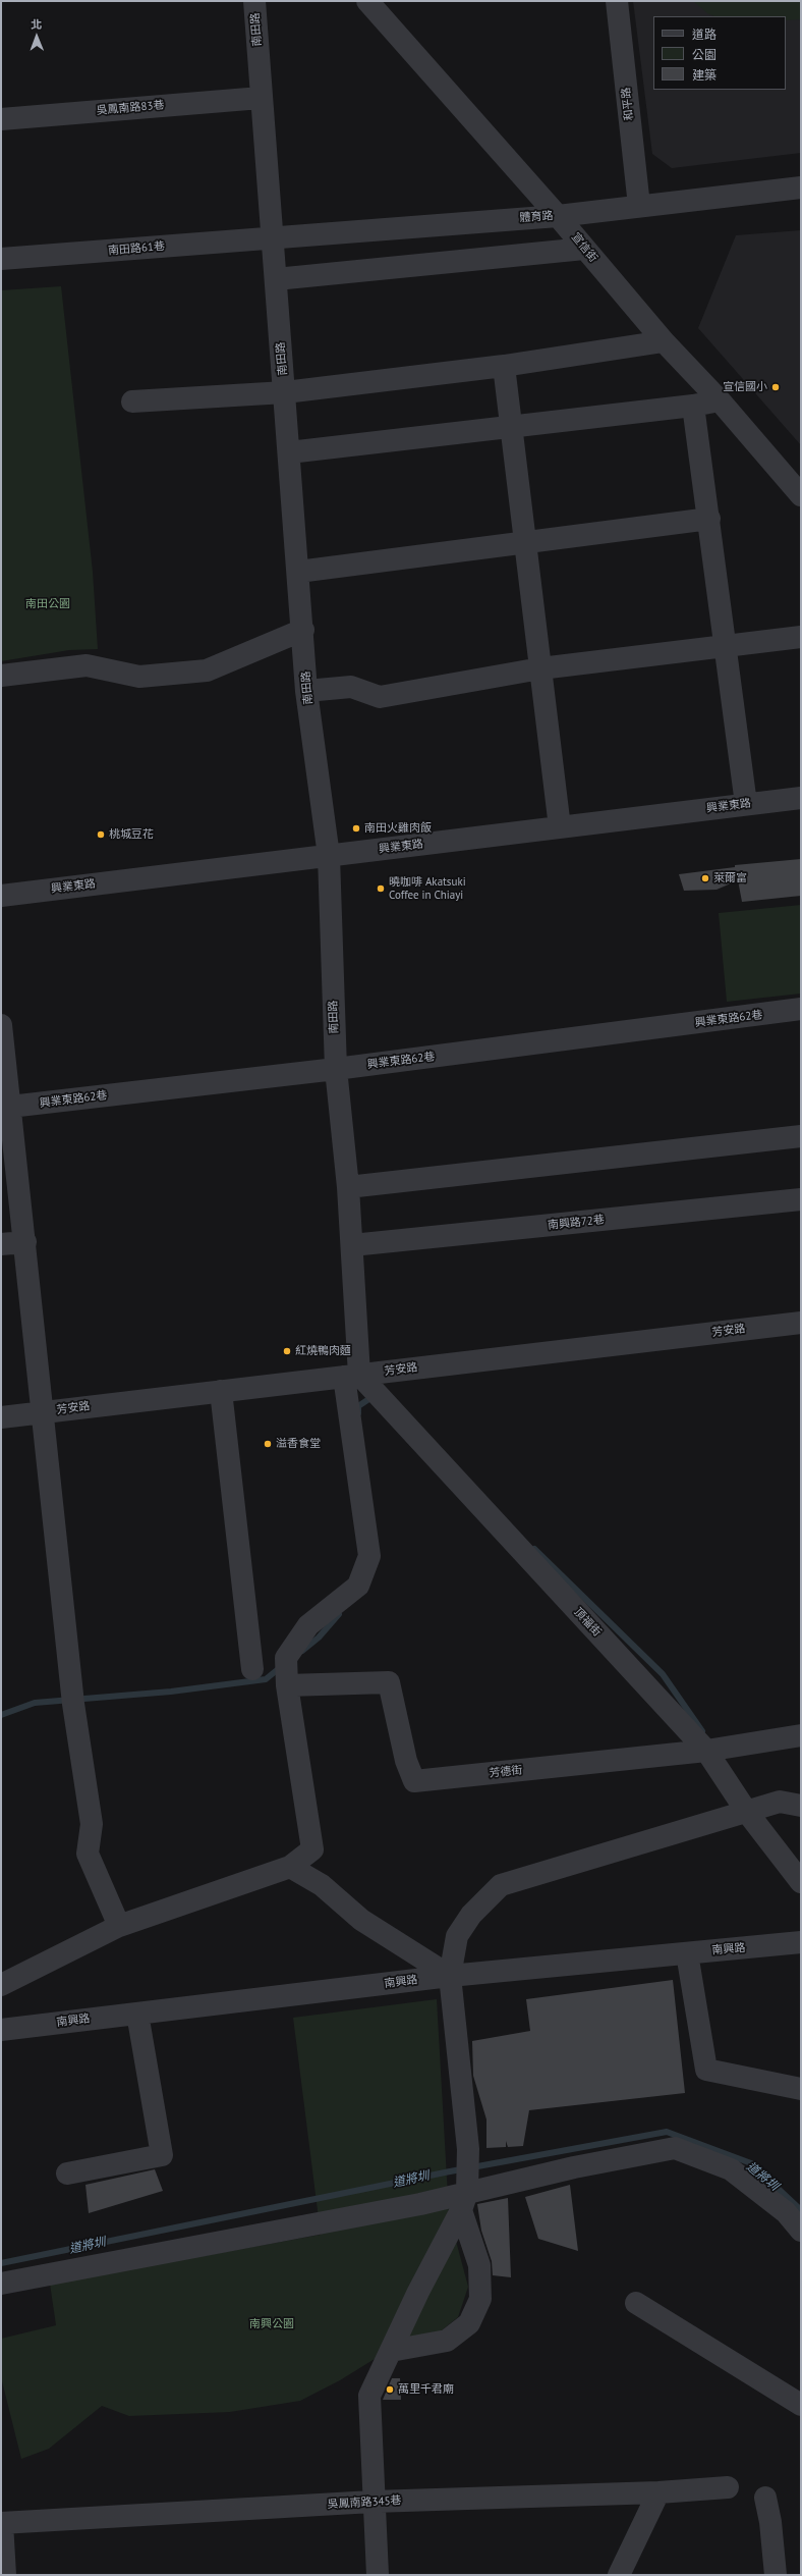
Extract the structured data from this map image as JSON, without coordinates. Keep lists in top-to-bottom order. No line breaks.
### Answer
{"streets":{"street":["南田路","和平路","吳鳳南路83巷","體育路","宣信街","南田路61巷","興業東路","興業東路62巷","南興路72巷","芳安路","頂福街","芳德街","南興路","吳鳳南路345巷"]},"crossings":[["南田路","吳鳳南路83巷"],["南田路","體育路"],["南田路","南田路61巷"],["南田路","興業東路"],["南田路","興業東路62巷"],["南田路","南興路72巷"],["南田路","芳安路"],["南田路","頂福街"],["南田路","芳德街"],["和平路","體育路"],["體育路","宣信街"],["體育路","南田路61巷"],["芳安路","頂福街"],["頂福街","芳德街"]],"water":["道將圳"],"parks":["南田公園","南興公園"],"places":["宣信國小","南田火雞肉飯","桃城豆花","萊爾富","曉咖啡 Akatsuki Coffee in Chiayi","紅燒鴨肉麵","溢香食堂","萬里千君廟"],"legend":["道路","公園","建築"],"north":"top"}
